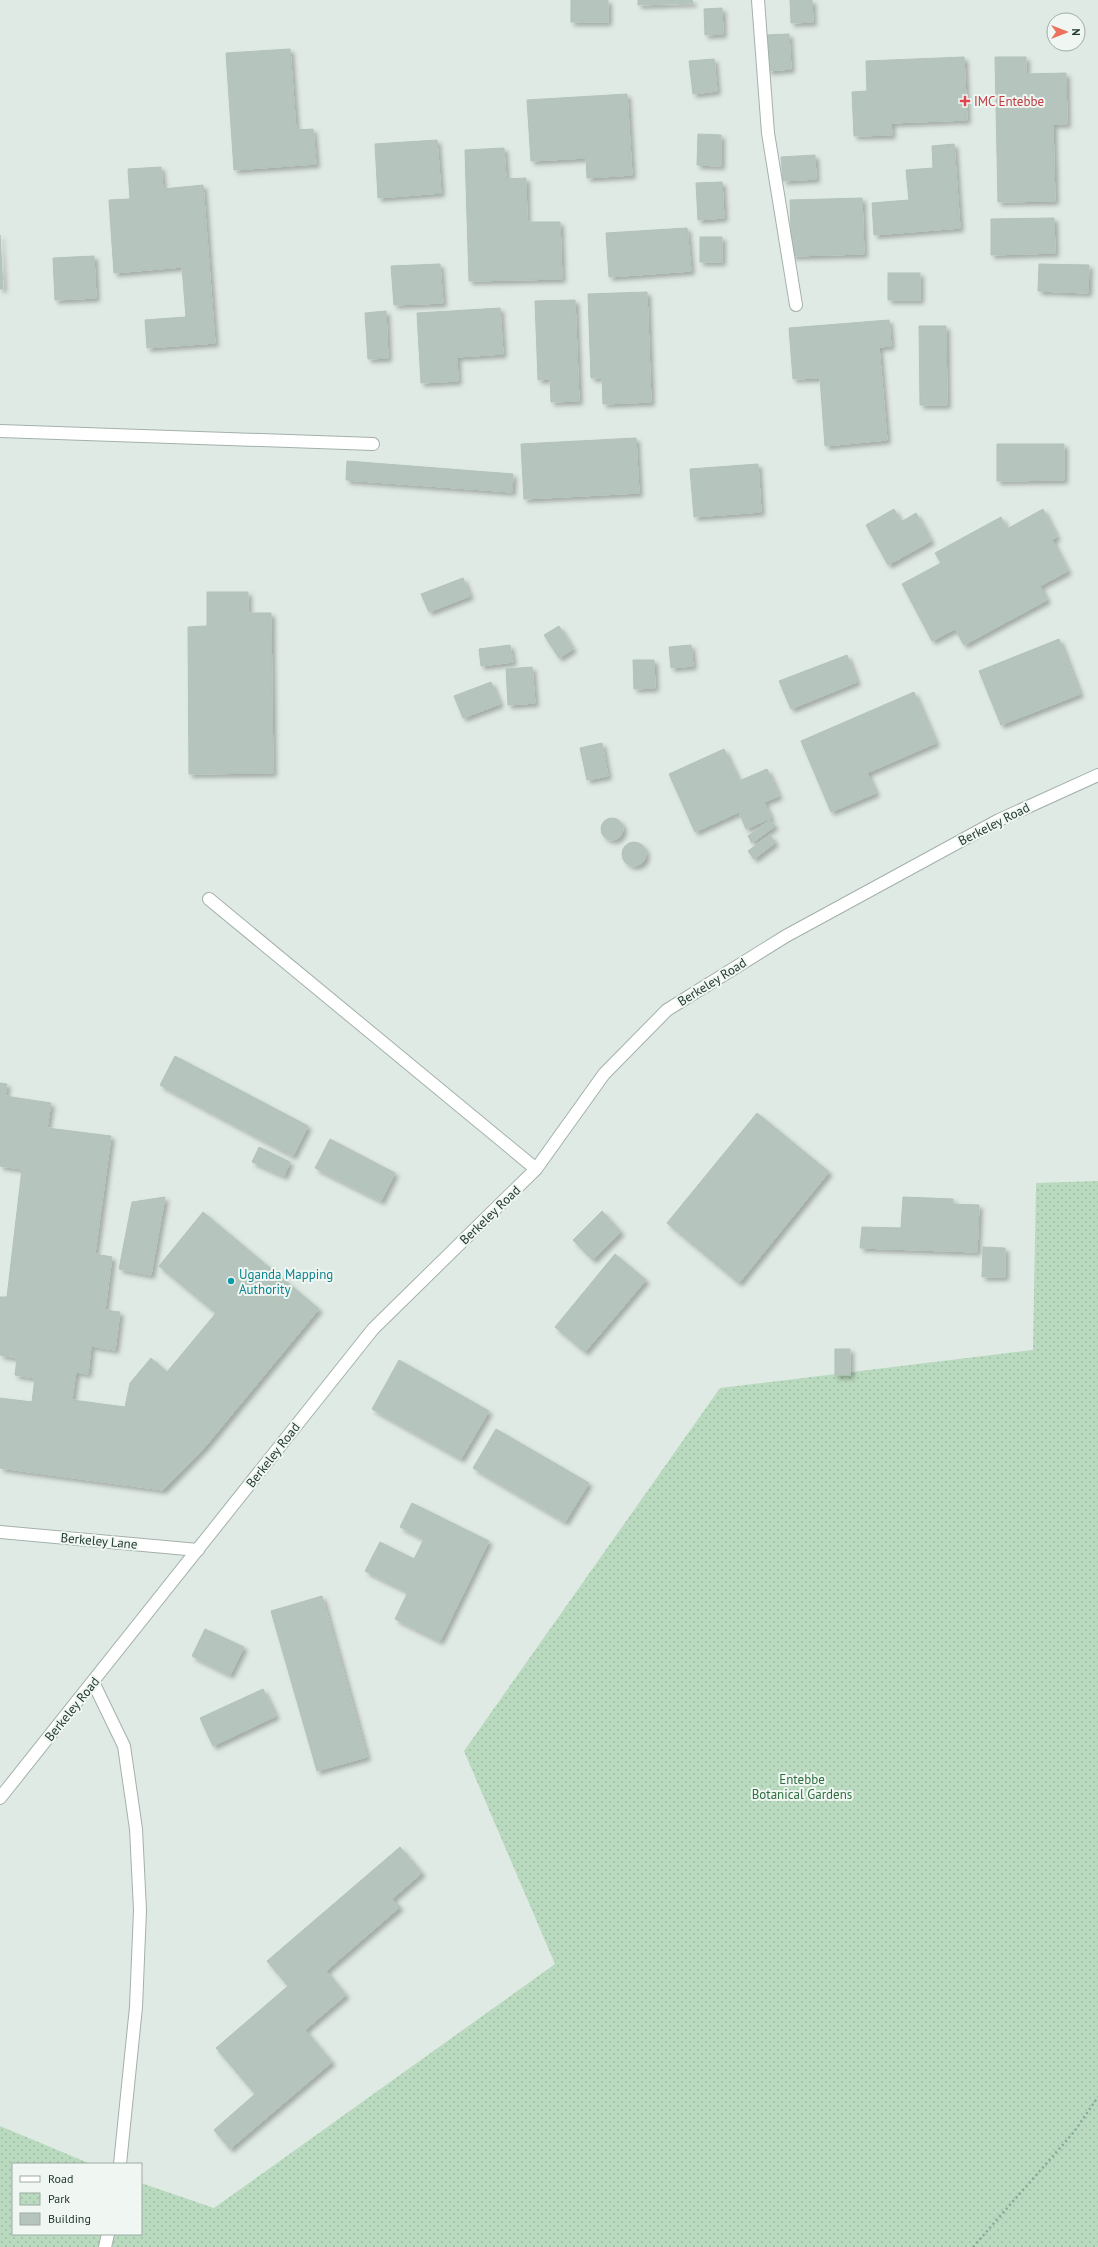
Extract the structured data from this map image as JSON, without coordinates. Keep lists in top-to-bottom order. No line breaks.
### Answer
{"streets":{"street":["Berkeley Road","Berkeley Lane"]},"crossings":[["Berkeley Road","Berkeley Lane"]],"parks":["Entebbe Botanical Gardens"],"places":{"health":["IMC Entebbe"],"other":["Uganda Mapping Authority"]},"legend":["Road","Park","Building"],"north":"right"}
